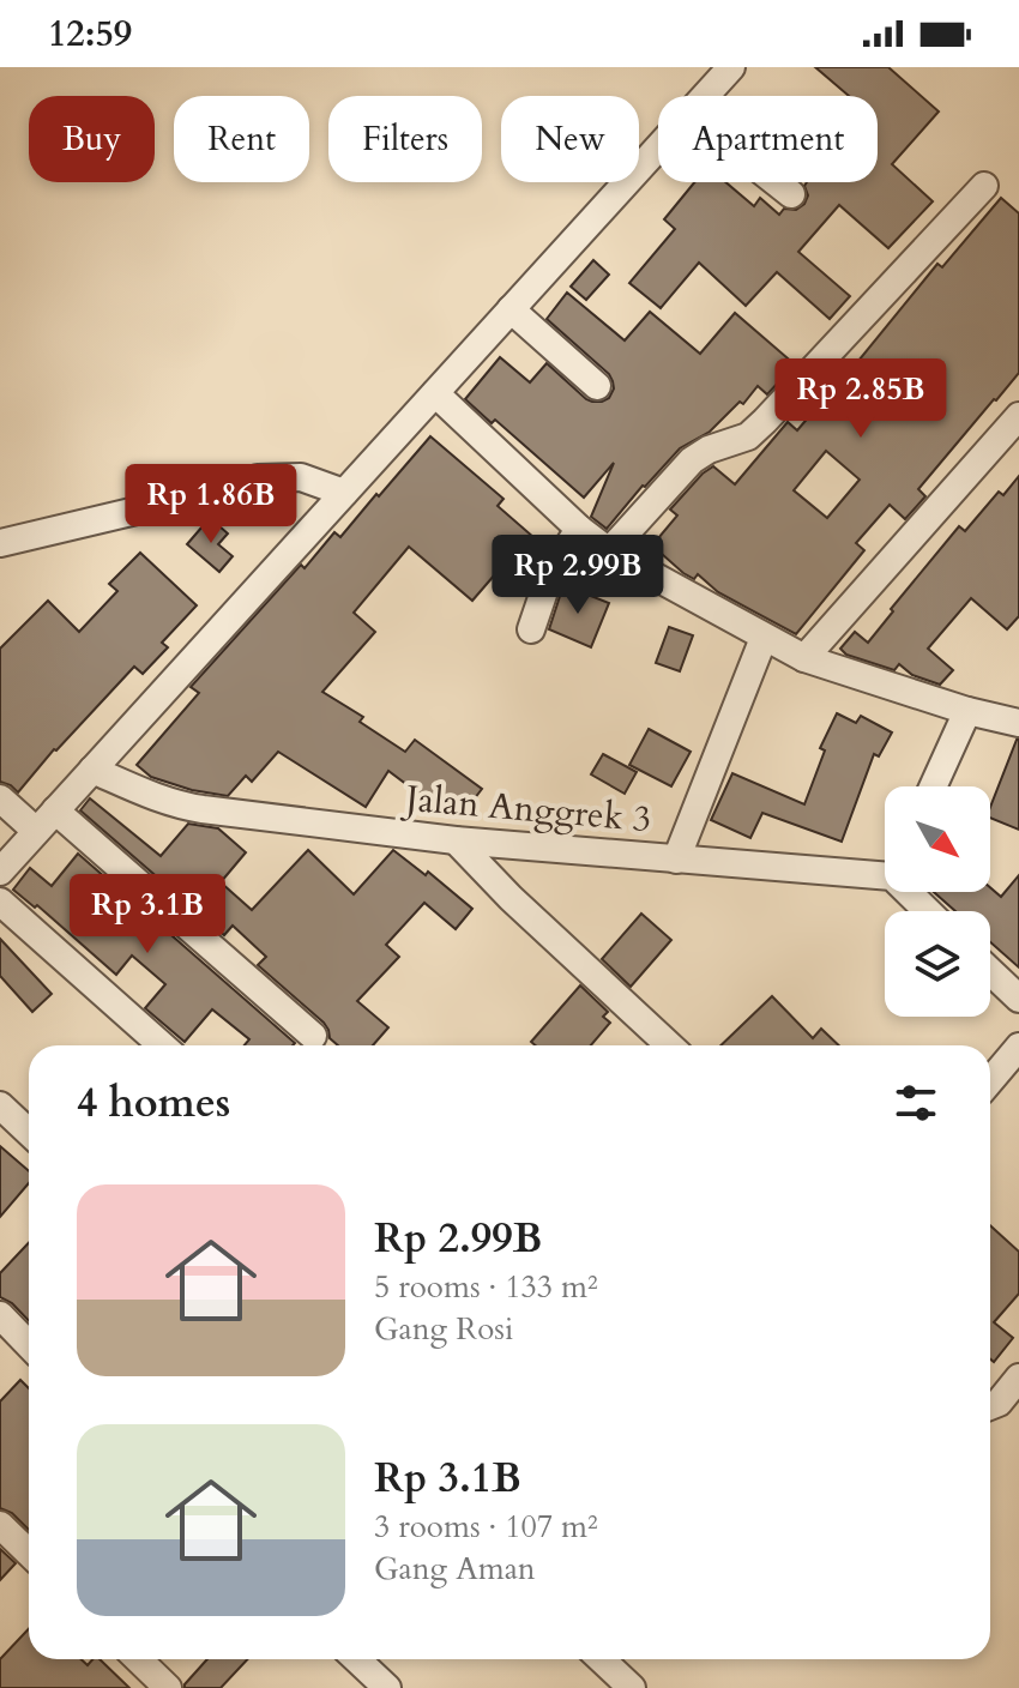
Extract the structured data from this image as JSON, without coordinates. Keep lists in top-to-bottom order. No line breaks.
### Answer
{"streets":{"street":["Jalan Anggrek 3"]},"north":"bottom right","page":{"status":"12:59","chip":["Buy","Rent","Filters","New","Apartment"],"price":["Rp 2.85B","Rp 1.86B","Rp 2.99B","Rp 3.1B"],"heading":"4 homes","list":[{"name":"Rp 2.99B","note":"5 rooms · 133 m² · Gang Rosi"},{"name":"Rp 3.1B","note":"3 rooms · 107 m² · Gang Aman"}]}}
